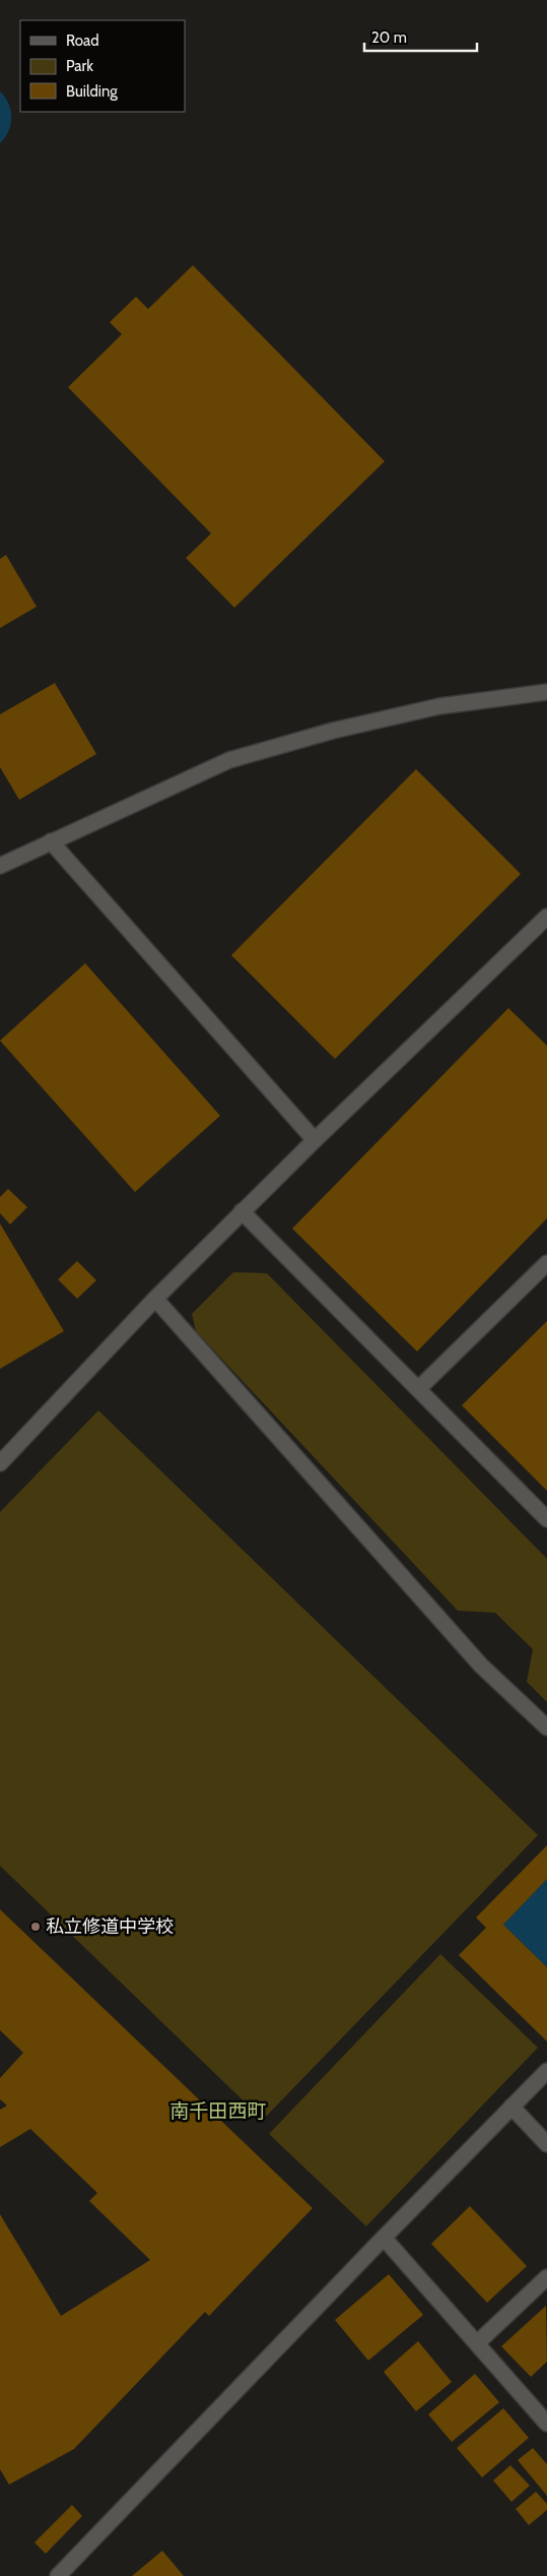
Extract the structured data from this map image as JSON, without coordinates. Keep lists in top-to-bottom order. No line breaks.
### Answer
{"districts":["南千田西町"],"places":["私立修道中学校"],"legend":["Road","Park","Building"],"scale_bar":"20 m"}
